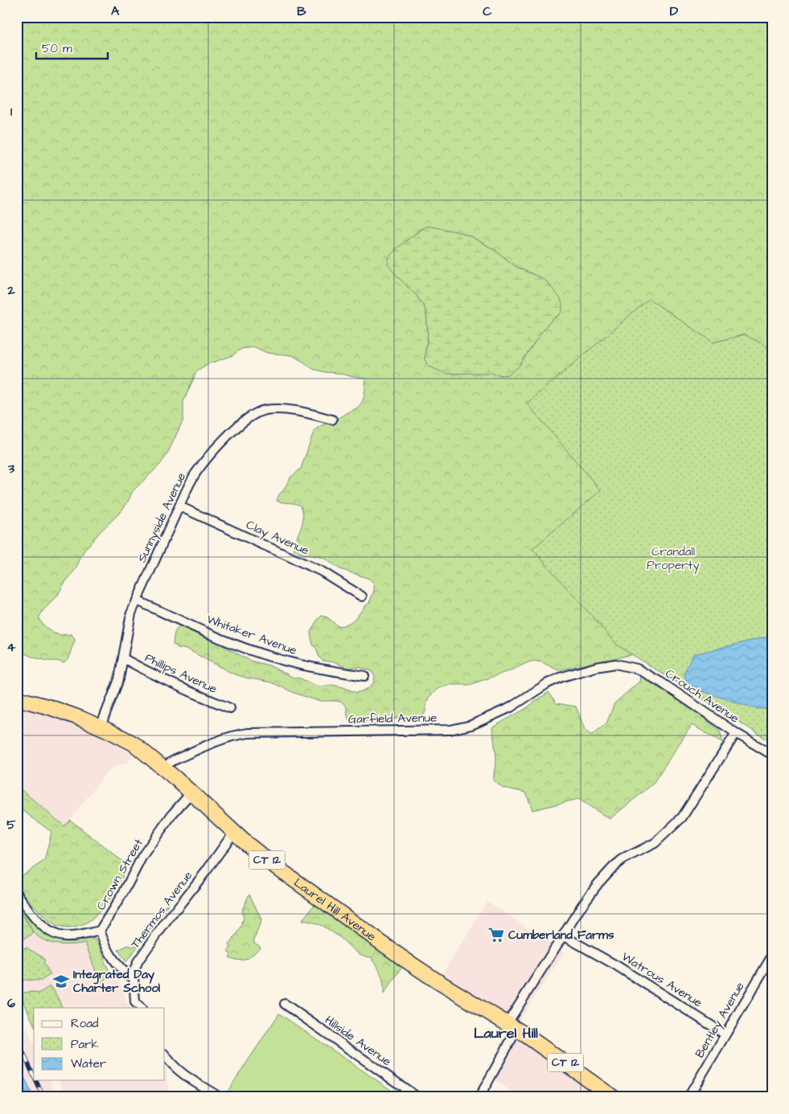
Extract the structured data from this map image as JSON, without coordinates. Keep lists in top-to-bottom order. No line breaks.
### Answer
{"streets":{"highway":["CT 12","Laurel Hill Avenue"],"street":["Sunnyside Avenue","Clay Avenue","Whitaker Avenue","Phillips Avenue","Crouch Avenue","Garfield Avenue","Crown Street","Thermos Avenue","Watrous Avenue","Bentley Avenue","Hillside Avenue"]},"crossings":[["Sunnyside Avenue","Clay Avenue"],["Sunnyside Avenue","Whitaker Avenue"],["Sunnyside Avenue","Phillips Avenue"],["Sunnyside Avenue","Laurel Hill Avenue"],["Crouch Avenue","Garfield Avenue"],["Garfield Avenue","Laurel Hill Avenue"],["CT 12","Laurel Hill Avenue"],["Crown Street","Laurel Hill Avenue"],["Thermos Avenue","Laurel Hill Avenue"],["Watrous Avenue","Bentley Avenue"]],"districts":["Laurel Hill"],"parks":["Crandall Property"],"places":{"supermarket":["Cumberland Farms"],"school or university":["Integrated Day Charter School"]},"legend":["Road","Park","Water"],"scale_bar":"50 m","grid":{"columns":["A","B","C","D"],"rows":["1","2","3","4","5","6"]}}
